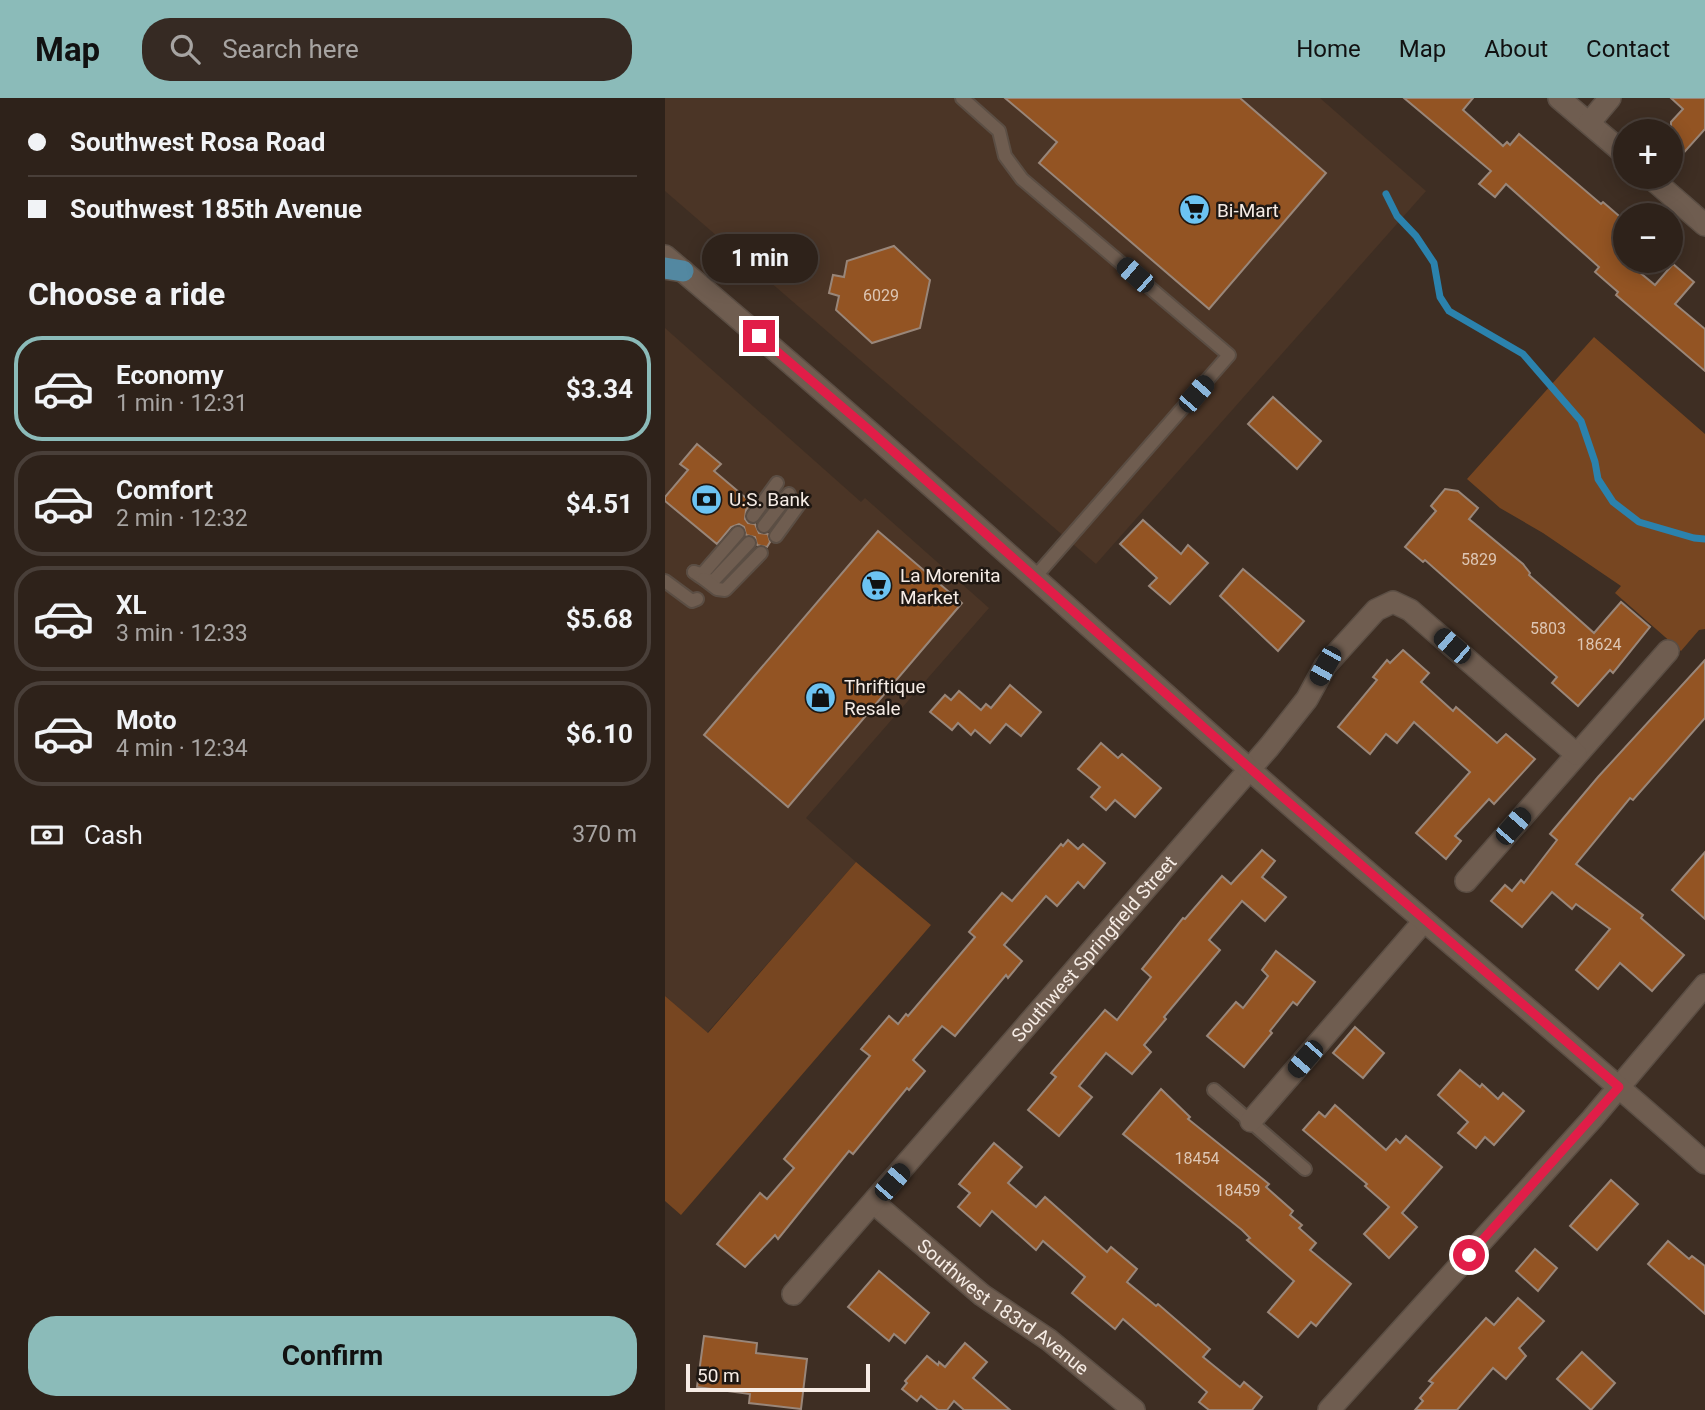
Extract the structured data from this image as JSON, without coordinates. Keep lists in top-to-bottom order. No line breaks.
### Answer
{"streets":{"street":["Southwest Springfield Street","Southwest 183rd Avenue"]},"crossings":[["Southwest Springfield Street","Southwest 183rd Avenue"]],"places":{"supermarket":["Bi-Mart","La Morenita Market"],"bank":["U.S. Bank"],"shop":["Thriftique Resale"]},"house_numbers":["6029","5829","5803","18624","18454","18459"],"scale_bar":"50 m","page":{"header":"Map","search":"Search here","nav":["Home","Map","About","Contact"],"banner":["Southwest Rosa Road","Southwest 185th Avenue"],"map_buttons":["+","−"],"bubble":"1 min","heading":"Choose a ride","list":[{"name":"Economy","note":"1 min · 12:31","value":"$3.34"},{"name":"Comfort","note":"2 min · 12:32","value":"$4.51"},{"name":"XL","note":"3 min · 12:33","value":"$5.68"},{"name":"Moto","note":"4 min · 12:34","value":"$6.10"}],"pay":["Cash","370 m"],"buttons":"Confirm","scale":"50 m"}}
